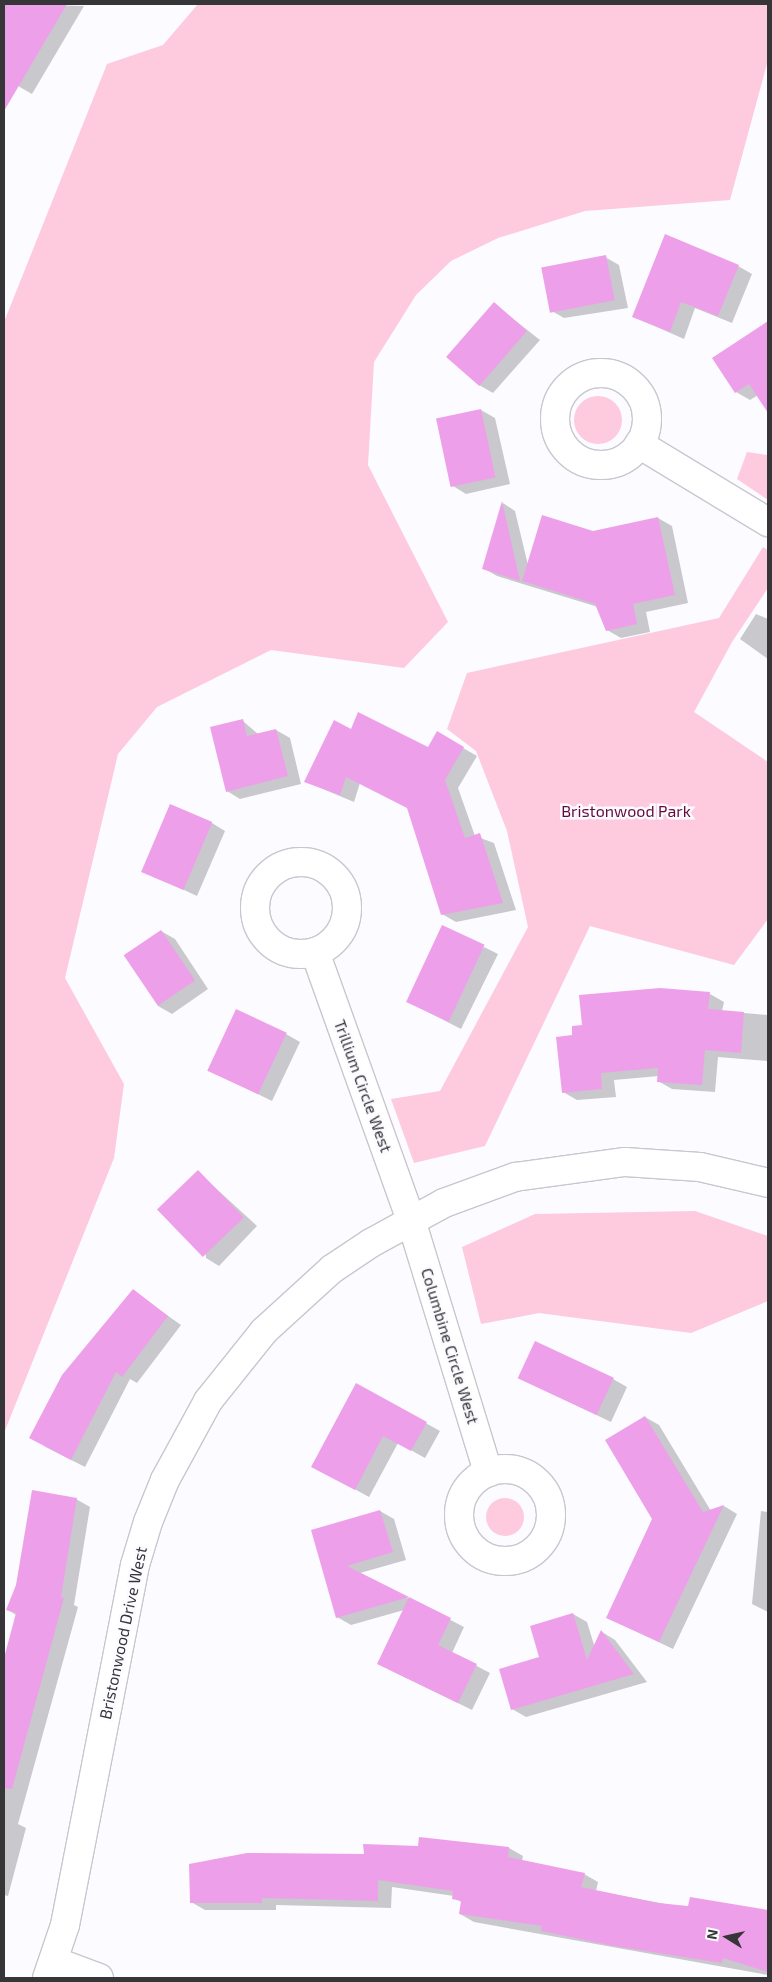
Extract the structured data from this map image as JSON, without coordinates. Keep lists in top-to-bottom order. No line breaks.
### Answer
{"streets":{"street":["Trillium Circle West","Columbine Circle West","Bristonwood Drive West"]},"crossings":[["Trillium Circle West","Columbine Circle West"],["Trillium Circle West","Bristonwood Drive West"],["Columbine Circle West","Bristonwood Drive West"]],"parks":["Bristonwood Park"],"north":"left"}
